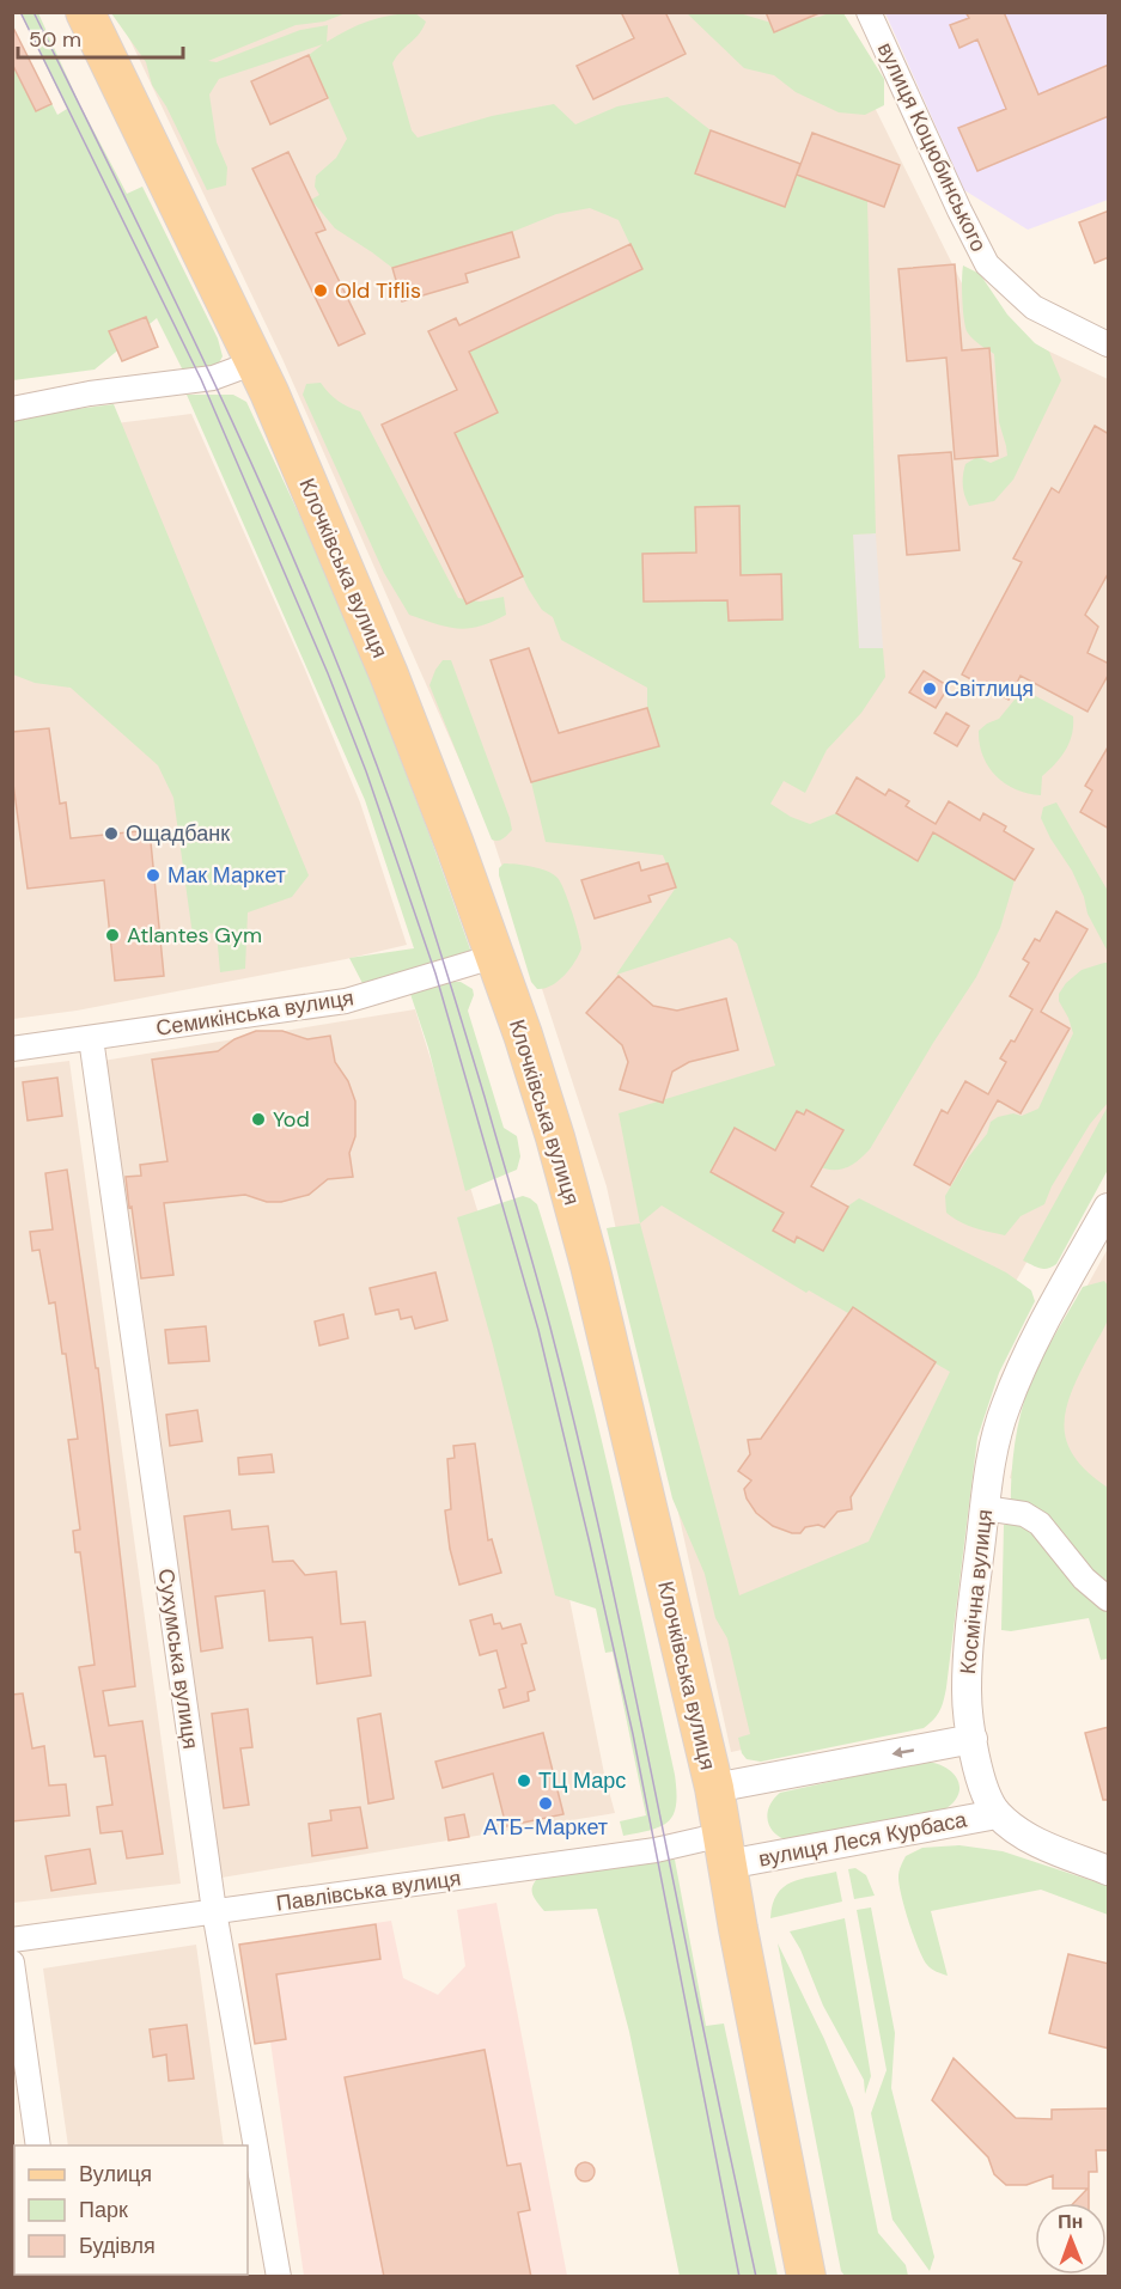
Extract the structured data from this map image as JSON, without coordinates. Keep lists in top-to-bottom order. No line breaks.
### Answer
{"streets":{"main road":["Клочківська вулиця"],"street":["вулиця Коцюбинського","Семикінська вулиця","Космічна вулиця","Сухумська вулиця","вулиця Леся Курбаса","Павлівська вулиця"]},"crossings":[["Клочківська вулиця","Семикінська вулиця"],["Клочківська вулиця","вулиця Леся Курбаса"],["Клочківська вулиця","Павлівська вулиця"],["Семикінська вулиця","Сухумська вулиця"],["Космічна вулиця","вулиця Леся Курбаса"],["Сухумська вулиця","Павлівська вулиця"],["вулиця Леся Курбаса","Павлівська вулиця"]],"places":["Old Tiflis","Світлиця","Ощадбанк","Мак Маркет","Atlantes Gym","Yod","ТЦ Марс","АТБ-Маркет"],"legend":["Вулиця","Парк","Будівля"],"scale_bar":"50 m","north":"top"}
